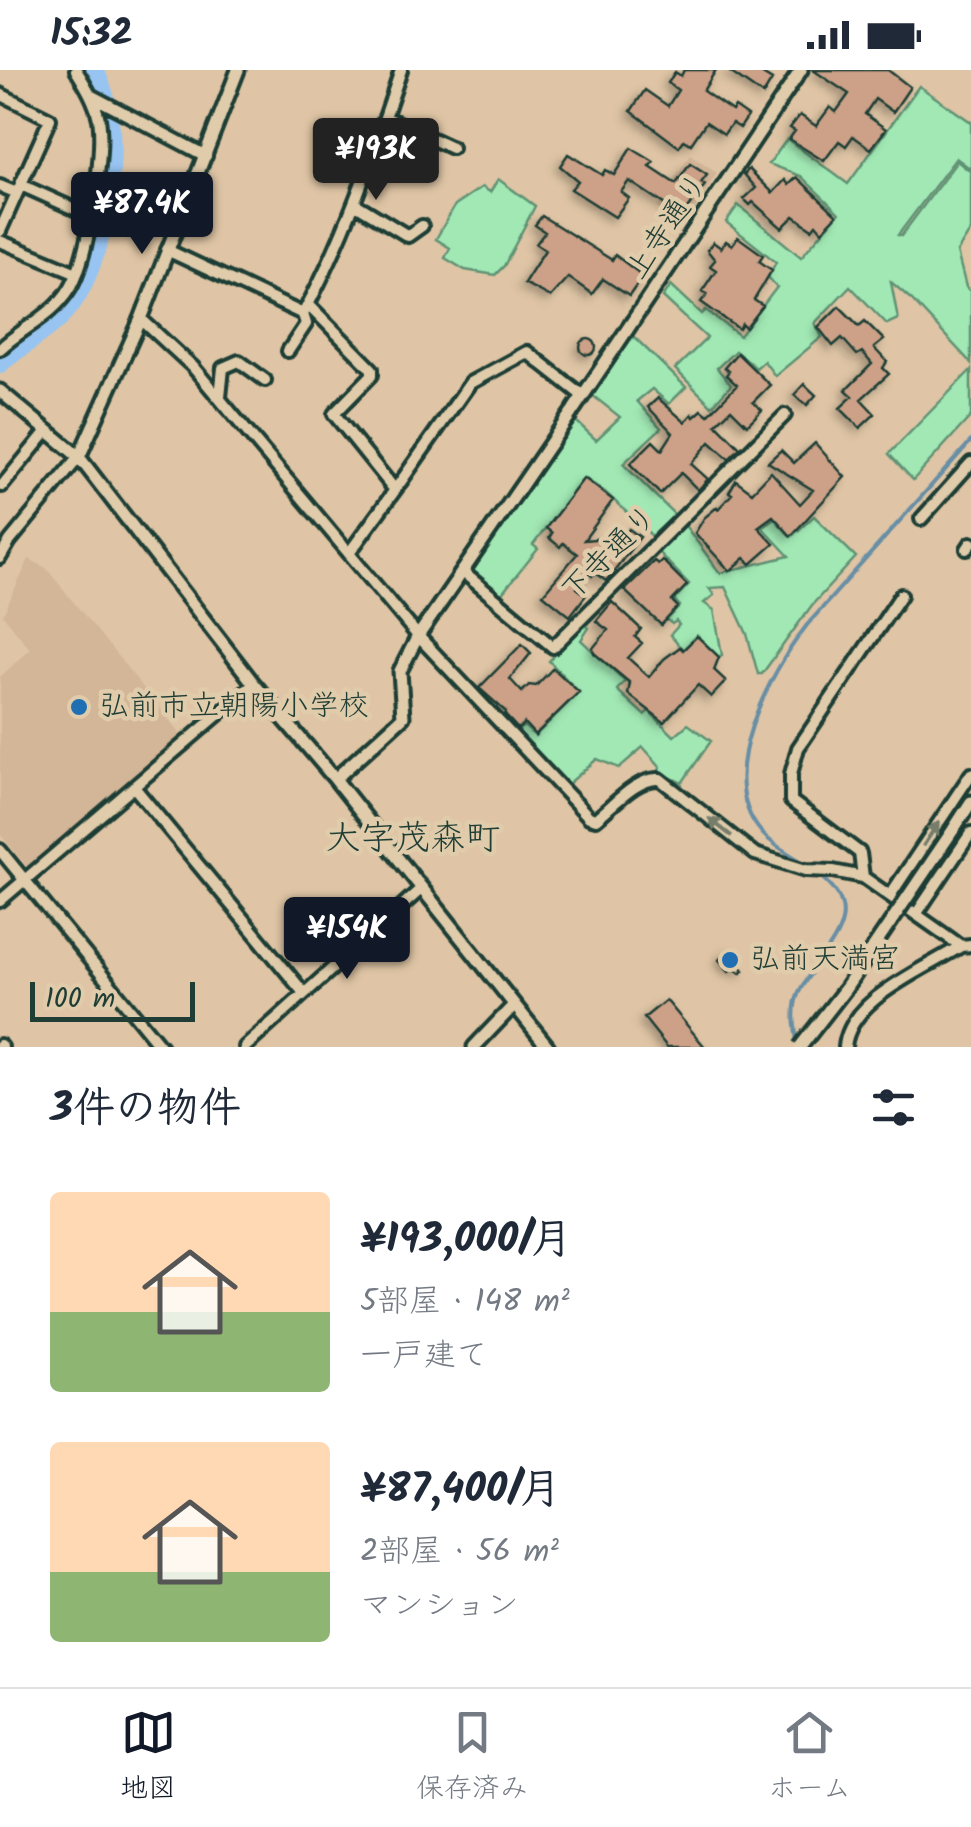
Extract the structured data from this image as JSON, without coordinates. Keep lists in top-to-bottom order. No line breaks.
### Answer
{"streets":{"street":["上寺通り","下寺通り"]},"crossings":[["上寺通り","下寺通り"]],"districts":["大字茂森町"],"places":["弘前市立朝陽小学校","弘前天満宮"],"scale_bar":"100 m","page":{"status":"15:32","price":["¥193K","¥87.4K","¥154K"],"scale":"100 m","heading":"3件の物件","list":[{"name":"¥193,000/月","note":"5部屋 · 148 m² · 一戸建て"},{"name":"¥87,400/月","note":"2部屋 · 56 m² · マンション"}],"tabs":["地図","保存済み","ホーム"]}}
